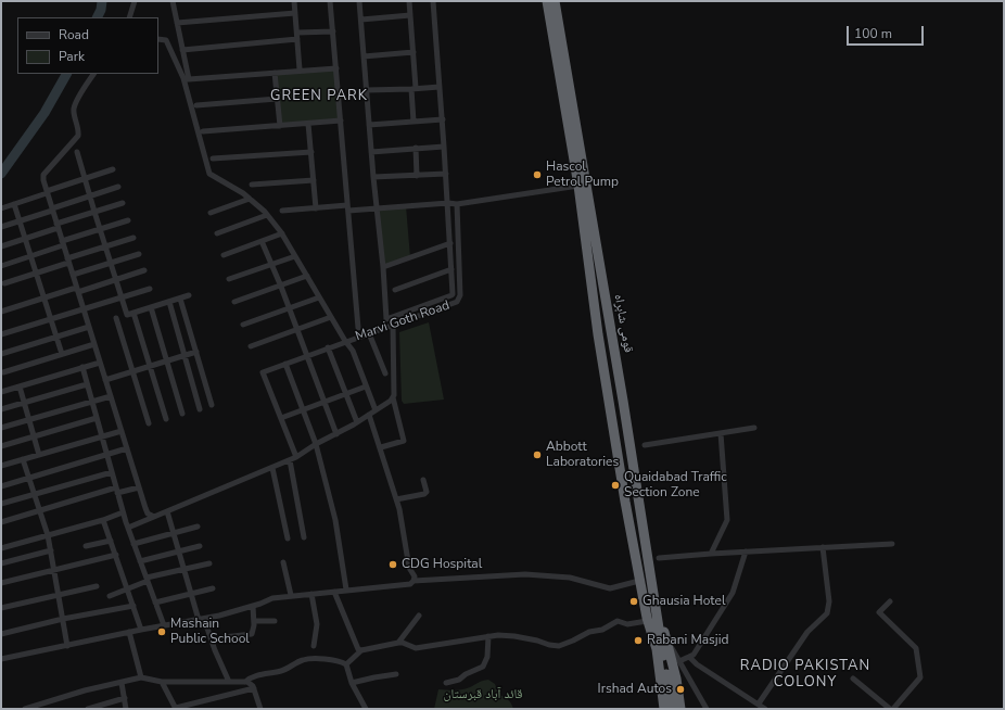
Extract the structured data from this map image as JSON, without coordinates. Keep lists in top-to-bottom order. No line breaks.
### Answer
{"streets":{"highway":["قومی شاہراہ"],"street":["Marvi Goth Road"]},"districts":["GREEN PARK","RADIO PAKISTAN COLONY"],"parks":["قائد آباد قبرستان"],"places":["Hascol Petrol Pump","Abbott Laboratories","Quaidabad Traffic Section Zone","CDG Hospital","Ghausia Hotel","Mashain Public School","Rabani Masjid","Irshad Autos"],"legend":["Road","Park"],"scale_bar":"100 m"}
